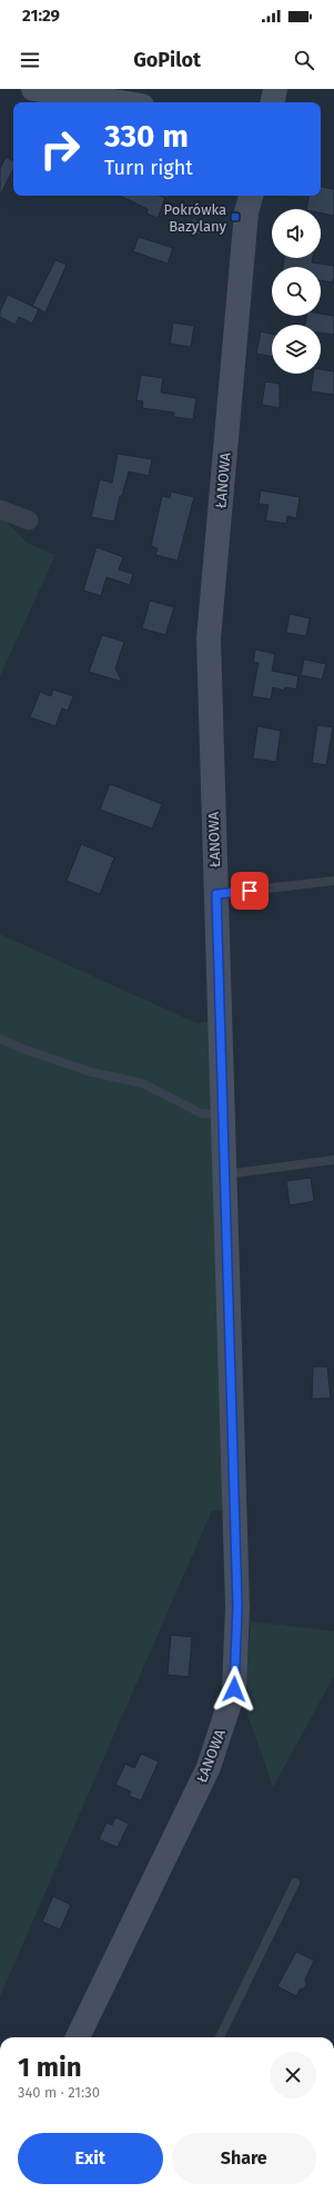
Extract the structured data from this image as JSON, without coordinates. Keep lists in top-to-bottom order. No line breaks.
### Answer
{"streets":{"street":["ŁANOWA"]},"places":{"transit":["Pokrówka Bazylany"]},"page":{"status":"21:29","header":"GoPilot","turn":["330 m","Turn right"],"heading":["1 min","340 m · 21:30"],"buttons":["Exit","Share"]}}
